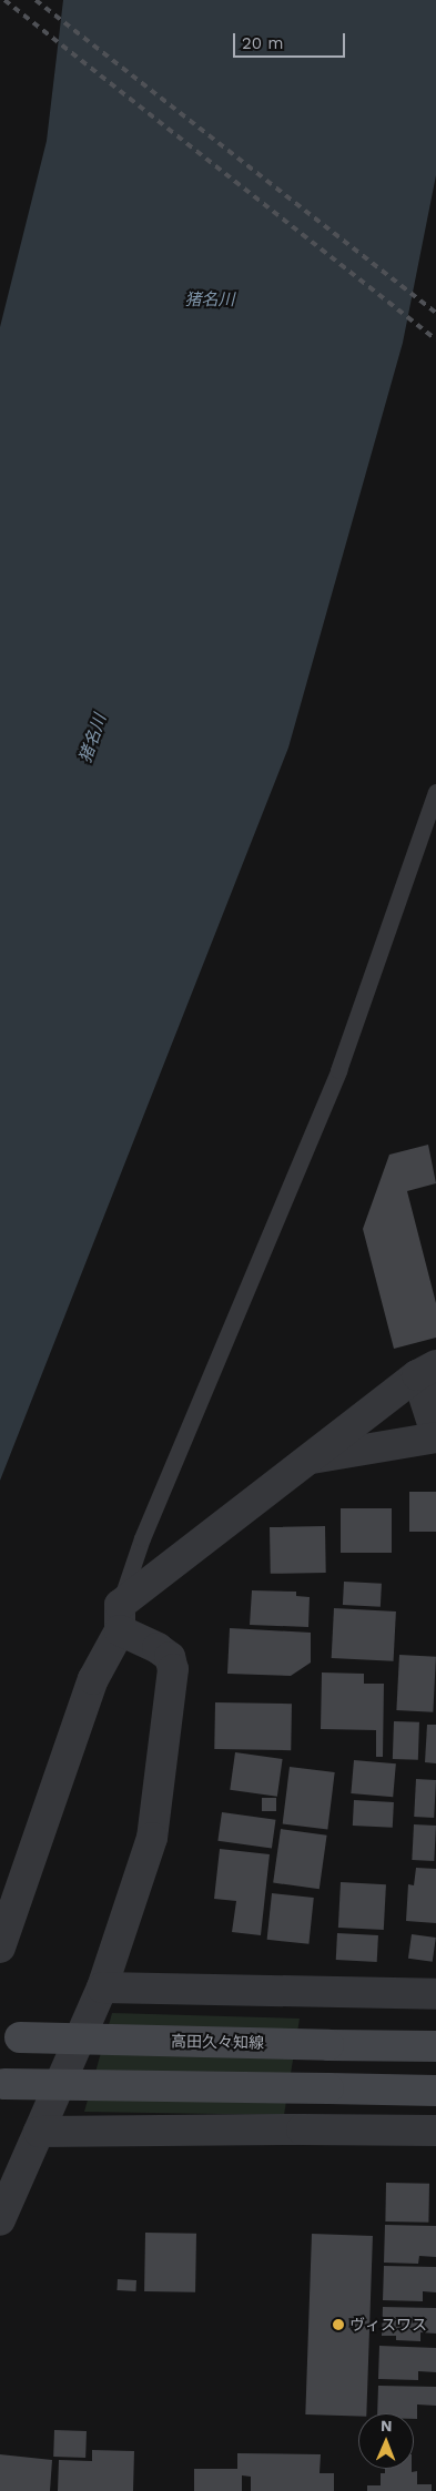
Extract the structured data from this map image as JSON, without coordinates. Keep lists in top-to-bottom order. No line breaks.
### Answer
{"streets":{"main road":["高田久々知線"]},"water":["猪名川"],"places":["ヴィスワス"],"scale_bar":"20 m","north":"top"}
